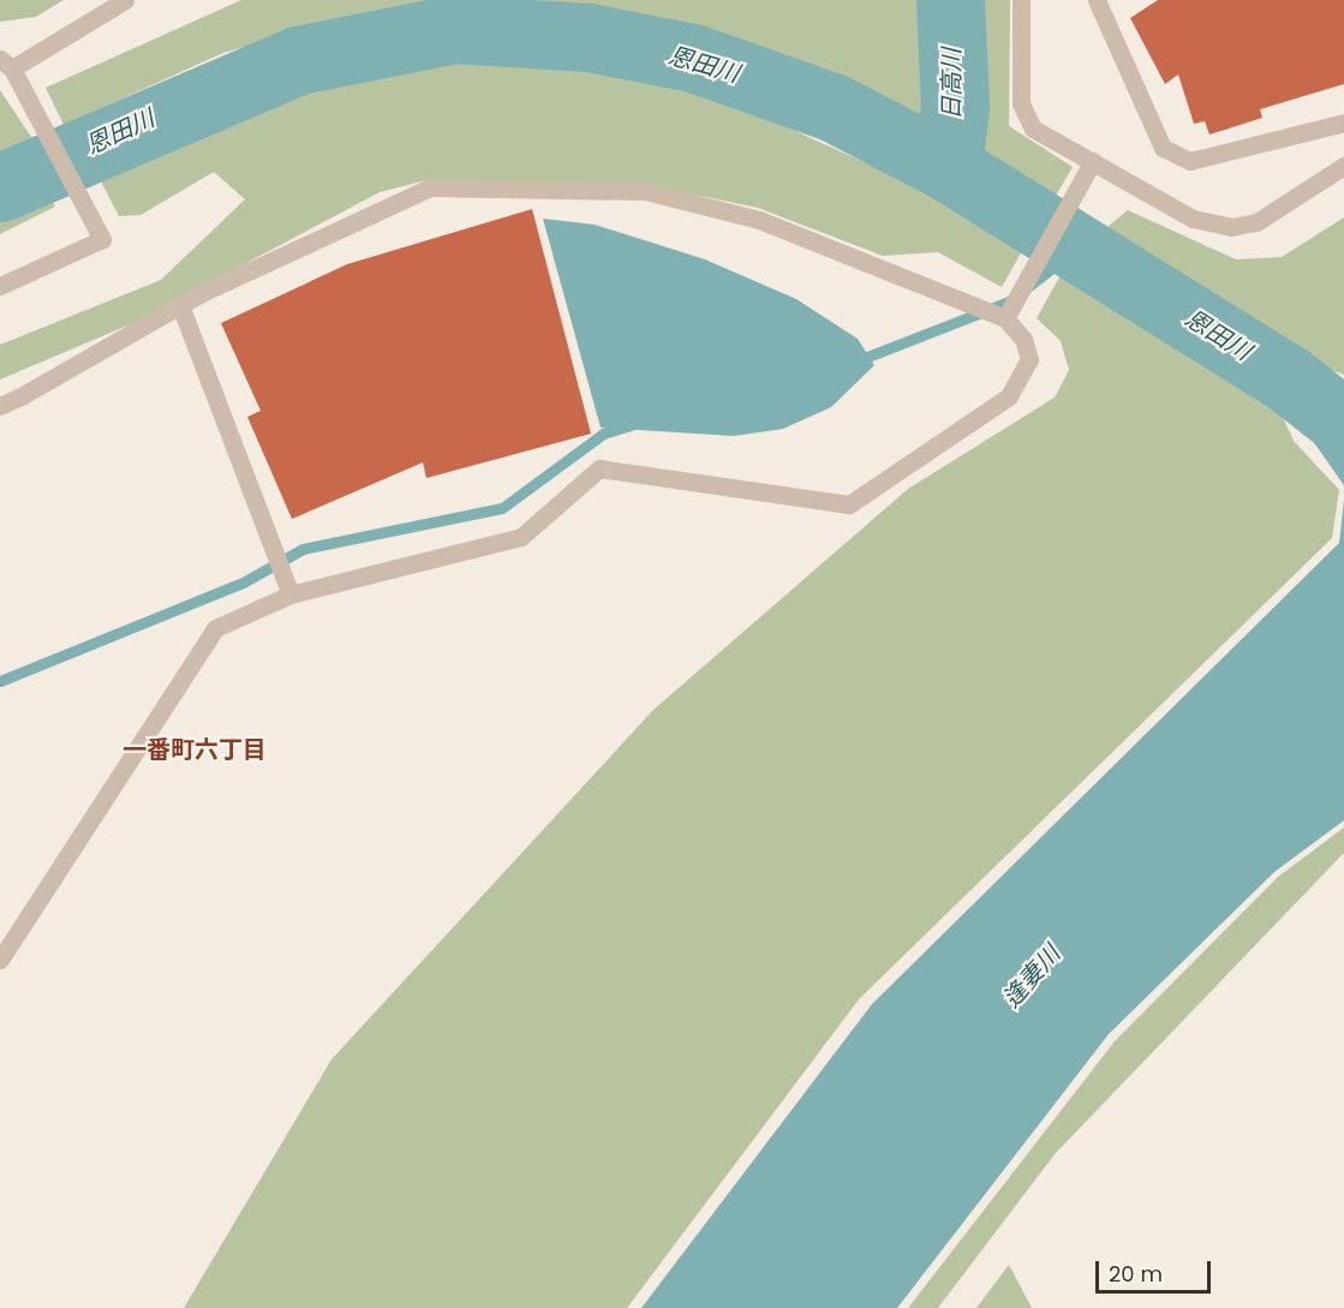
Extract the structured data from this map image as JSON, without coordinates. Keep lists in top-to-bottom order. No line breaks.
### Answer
{"districts":["一番町六丁目"],"water":["恩田川","日高川","逢妻川"],"scale_bar":"20 m"}
